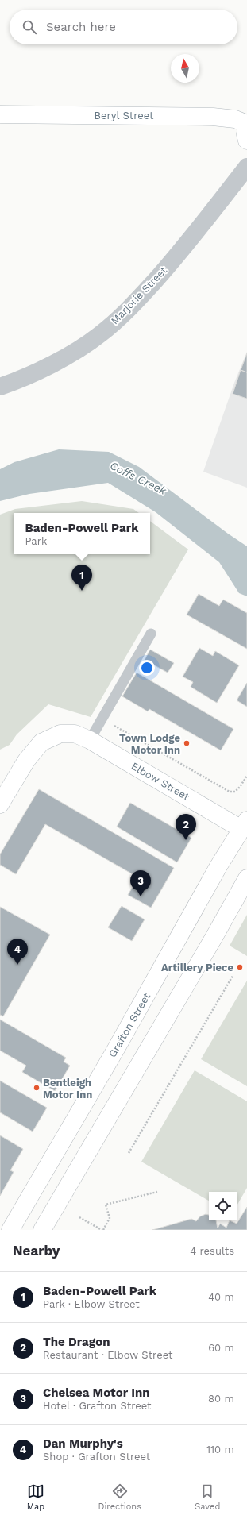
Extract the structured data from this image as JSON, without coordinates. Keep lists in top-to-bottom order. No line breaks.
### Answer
{"streets":{"main road":["Beryl Street","Elbow Street","Grafton Street"],"street":["Marjorie Street"]},"crossings":[["Elbow Street","Grafton Street"]],"water":["Coffs Creek"],"places":["Town Lodge Motor Inn","Artillery Piece","Bentleigh Motor Inn"],"north":"top","page":{"search":"Search here","popup":["Baden-Powell Park","Park"],"pins":["1","2","3","4"],"heading":["Nearby","4 results"],"list":[{"mark":"1","name":"Baden-Powell Park","note":"Park · Elbow Street","value":"40 m"},{"mark":"2","name":"The Dragon","note":"Restaurant · Elbow Street","value":"60 m"},{"mark":"3","name":"Chelsea Motor Inn","note":"Hotel · Grafton Street","value":"80 m"},{"mark":"4","name":"Dan Murphy's","note":"Shop · Grafton Street","value":"110 m"}],"nav":["Map","Directions","Saved"]}}
